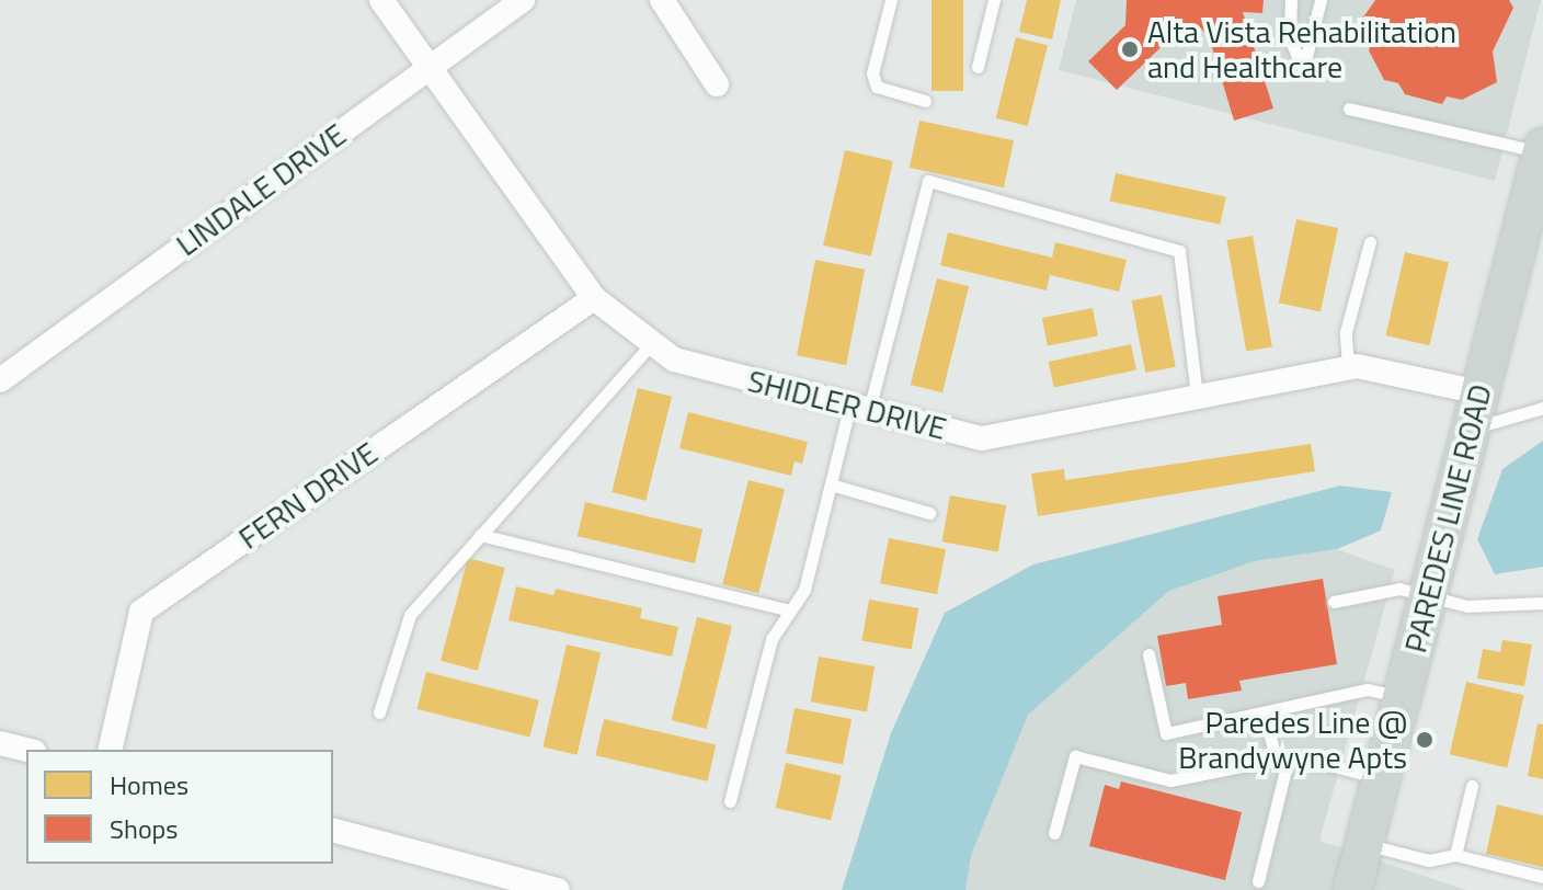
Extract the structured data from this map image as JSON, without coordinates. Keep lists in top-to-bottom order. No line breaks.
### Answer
{"streets":{"main road":["PAREDES LINE ROAD"],"street":["LINDALE DRIVE","SHIDLER DRIVE","FERN DRIVE"]},"crossings":[["LINDALE DRIVE","SHIDLER DRIVE"],["SHIDLER DRIVE","FERN DRIVE"],["SHIDLER DRIVE","PAREDES LINE ROAD"]],"places":["Alta Vista Rehabilitation and Healthcare","Paredes Line @ Brandywyne Apts"],"legend":["Homes","Shops"]}
